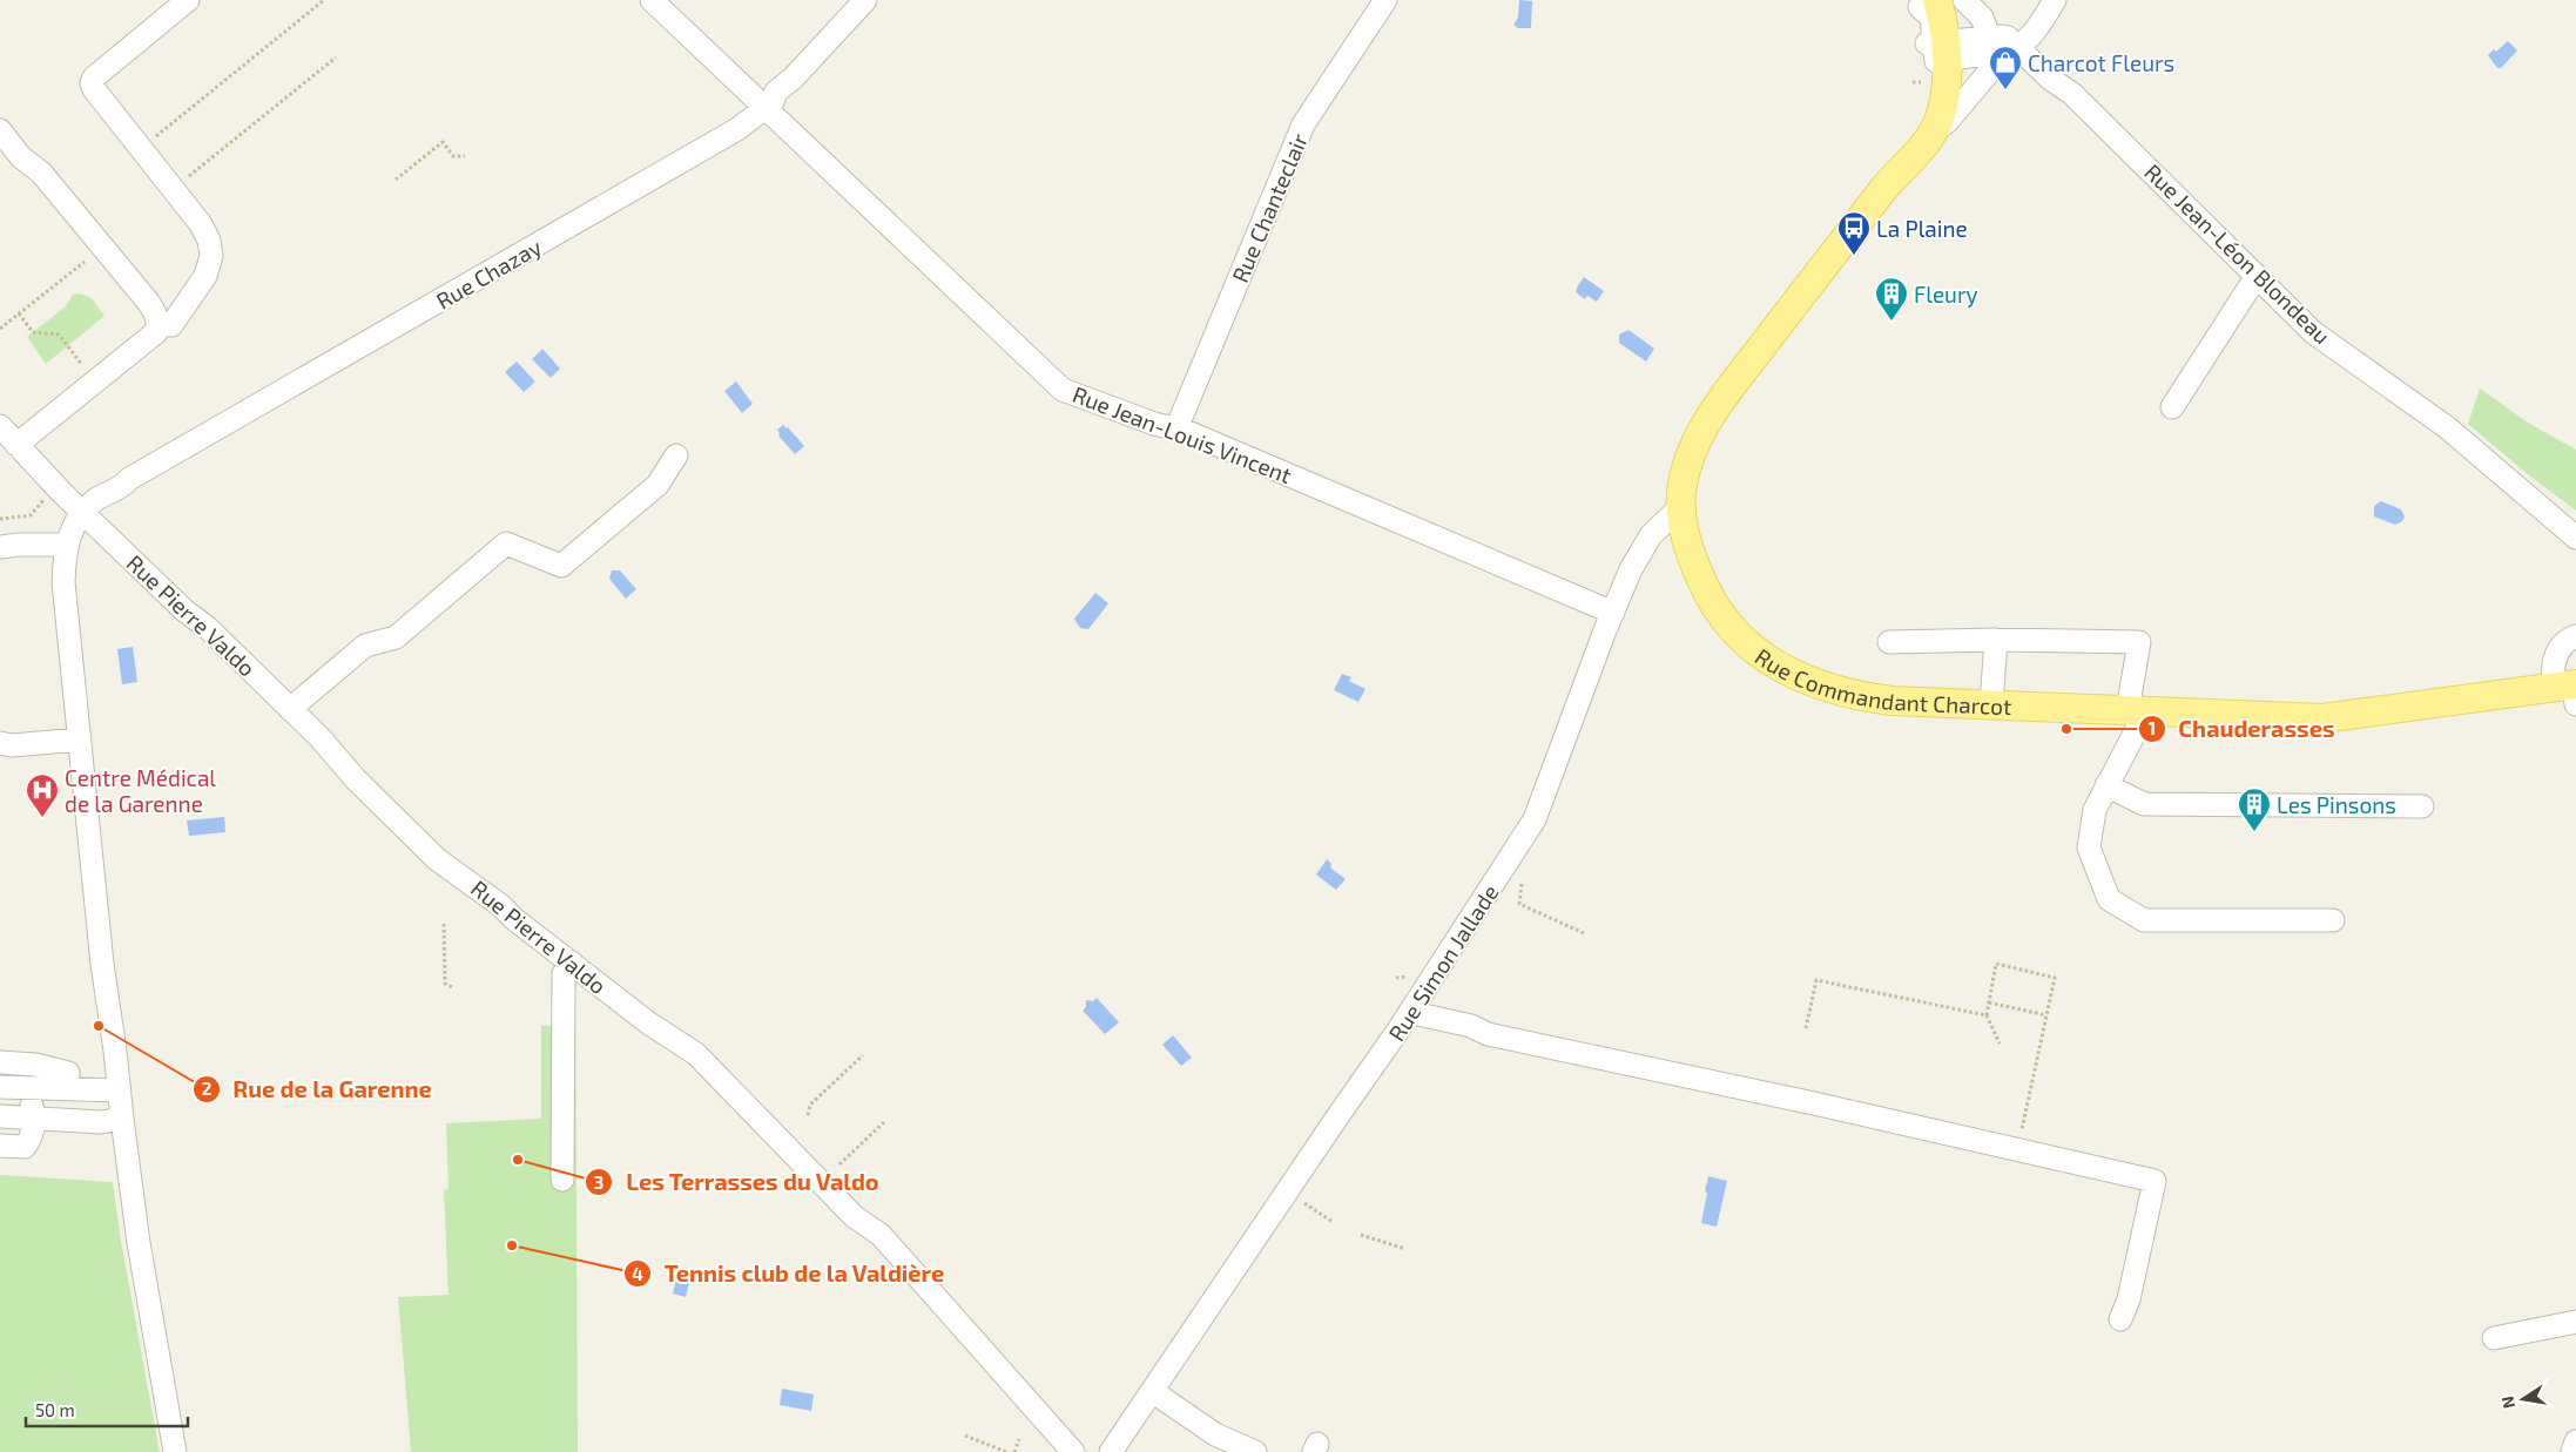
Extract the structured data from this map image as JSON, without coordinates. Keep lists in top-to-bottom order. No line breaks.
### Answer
{"streets":{"main road":["Rue Commandant Charcot"],"street":["Rue Chanteclair","Rue Jean-Léon Blondeau","Rue Chazay","Rue Jean-Louis Vincent","Rue Pierre Valdo","Rue Simon Jallade"]},"crossings":[["Rue Chanteclair","Rue Jean-Louis Vincent"],["Rue Chazay","Rue Jean-Louis Vincent"],["Rue Chazay","Rue Pierre Valdo"],["Rue Jean-Louis Vincent","Rue Simon Jallade"],["Rue Commandant Charcot","Rue Simon Jallade"]],"places":{"shop":["Charcot Fleurs"],"bus stop":["La Plaine"],"building":["Fleury","Les Pinsons"],"other":["Chauderasses","Rue de la Garenne","Les Terrasses du Valdo","Tennis club de la Valdière"],"hospital":["Centre Médical de la Garenne"]},"scale_bar":"50 m","north":"left"}
